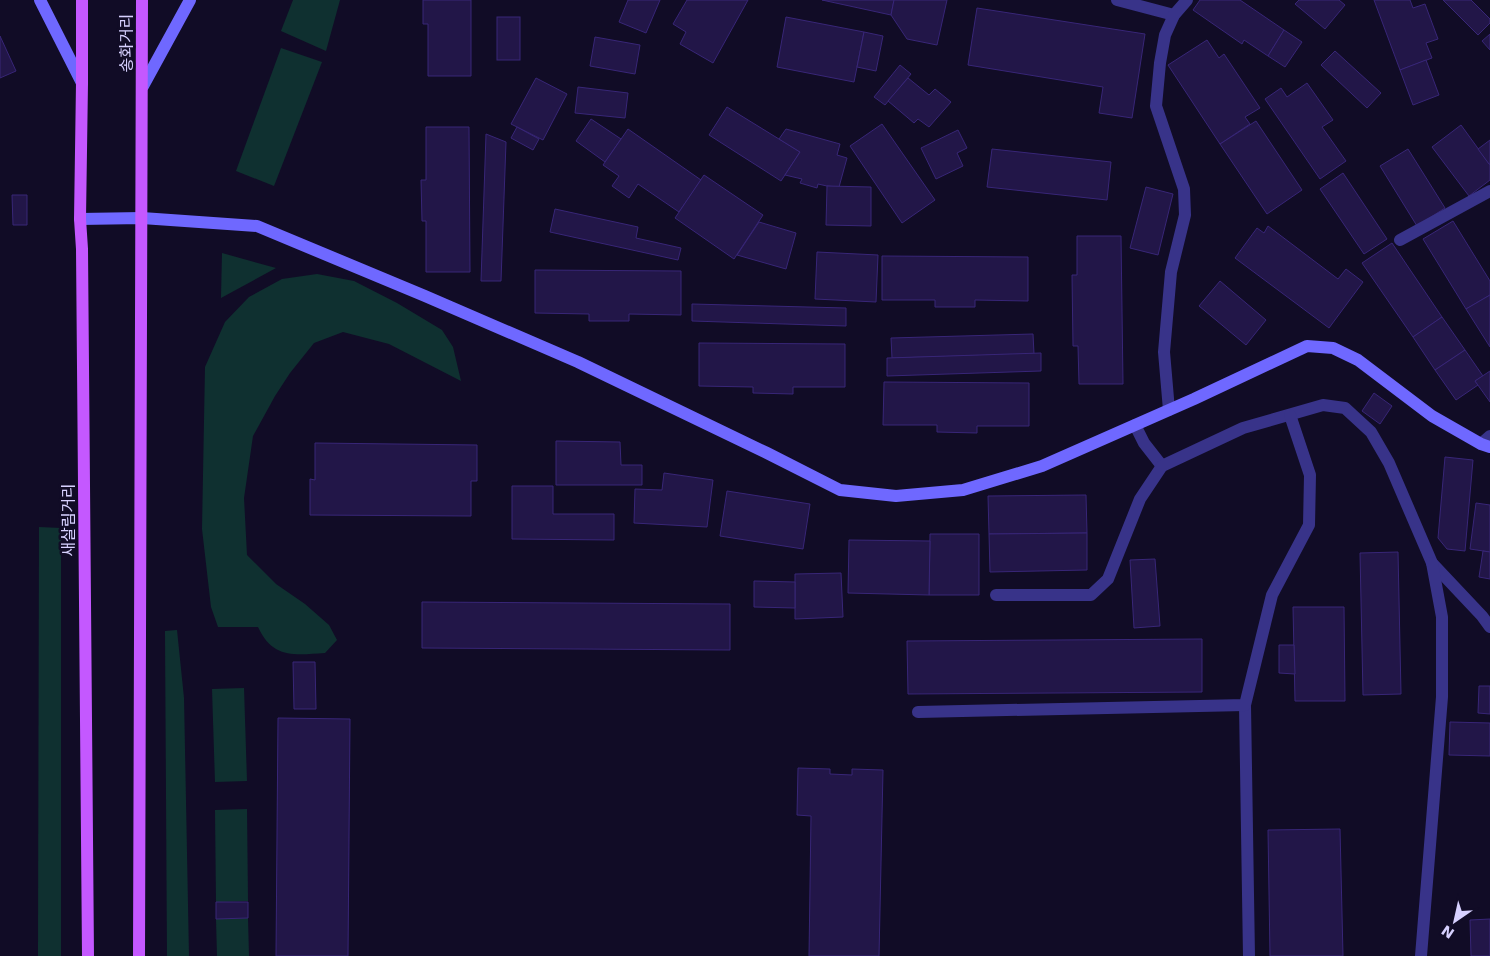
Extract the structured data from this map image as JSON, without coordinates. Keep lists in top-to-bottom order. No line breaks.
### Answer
{"streets":{"main road":["송화거리","새살림거리"]},"north":"bottom left"}
